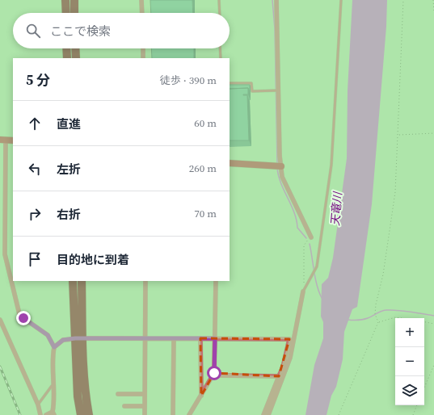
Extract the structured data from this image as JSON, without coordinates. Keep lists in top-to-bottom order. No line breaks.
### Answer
{"water":["天竜川"],"page":{"search":"ここで検索","heading":["5 分","徒歩 · 390 m"],"list":[["直進","60 m"],["左折","260 m"],["右折","70 m"],"目的地に到着"],"map_buttons":["+","−"]}}
